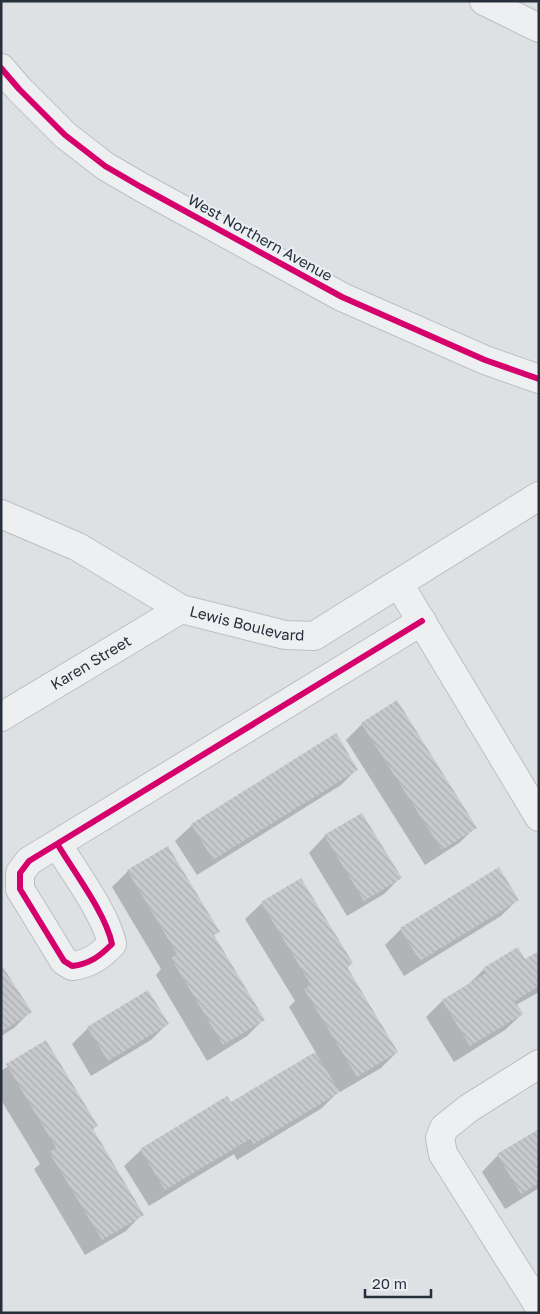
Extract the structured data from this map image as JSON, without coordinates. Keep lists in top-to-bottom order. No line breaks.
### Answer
{"streets":{"street":["West Northern Avenue","Lewis Boulevard","Karen Street"]},"crossings":[["Lewis Boulevard","Karen Street"]],"scale_bar":"20 m"}
